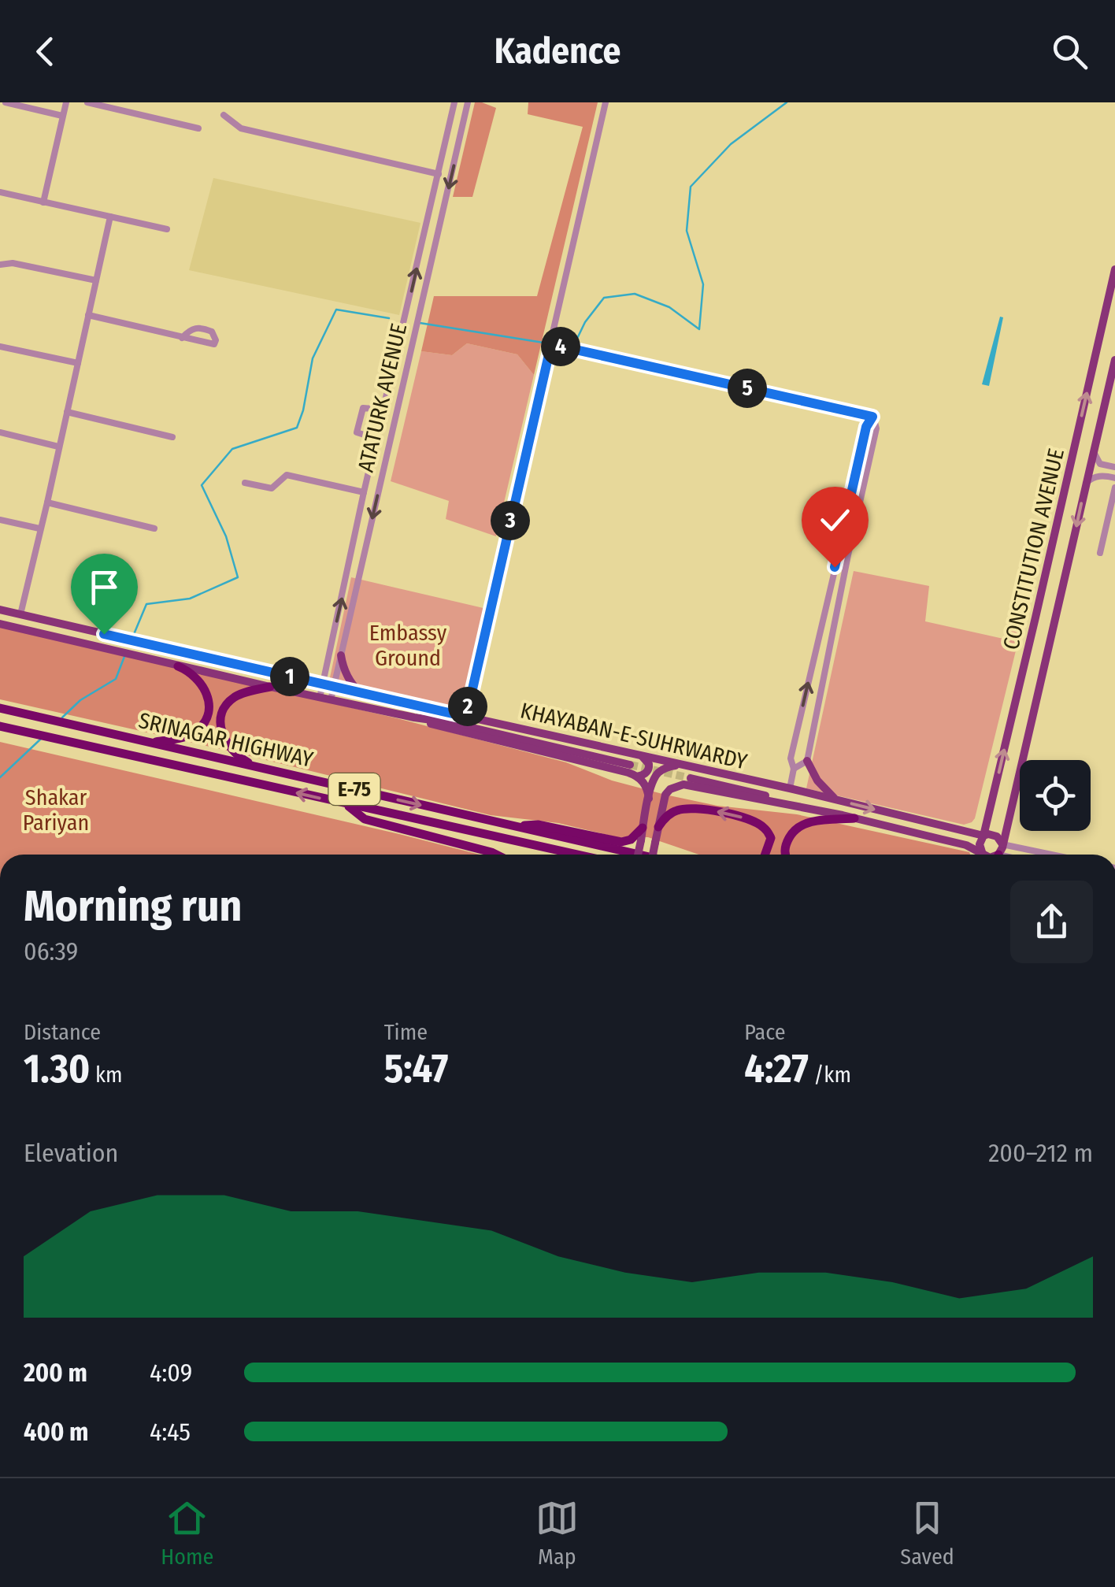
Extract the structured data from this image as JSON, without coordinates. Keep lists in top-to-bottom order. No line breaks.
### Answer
{"streets":{"highway":["SRINAGAR HIGHWAY","E-75"],"main road":["CONSTITUTION AVENUE","KHAYABAN-E-SUHRWARDY"],"street":["ATATURK AVENUE"]},"crossings":[["ATATURK AVENUE","KHAYABAN-E-SUHRWARDY"],["CONSTITUTION AVENUE","KHAYABAN-E-SUHRWARDY"]],"parks":["Embassy Ground","Shakar Pariyan"],"page":{"header":"Kadence","pins":["4","5","3","1","2"],"heading":["Morning run","06:39"],"stats":[["Distance","1.30 km"],["Time","5:47"],["Pace","4:27 /km"]],"chart":["Elevation","200–212 m"],"list":[{"name":"200 m","note":"4:09"},{"name":"400 m","note":"4:45"}],"tabs":["Home","Map","Saved"]}}
